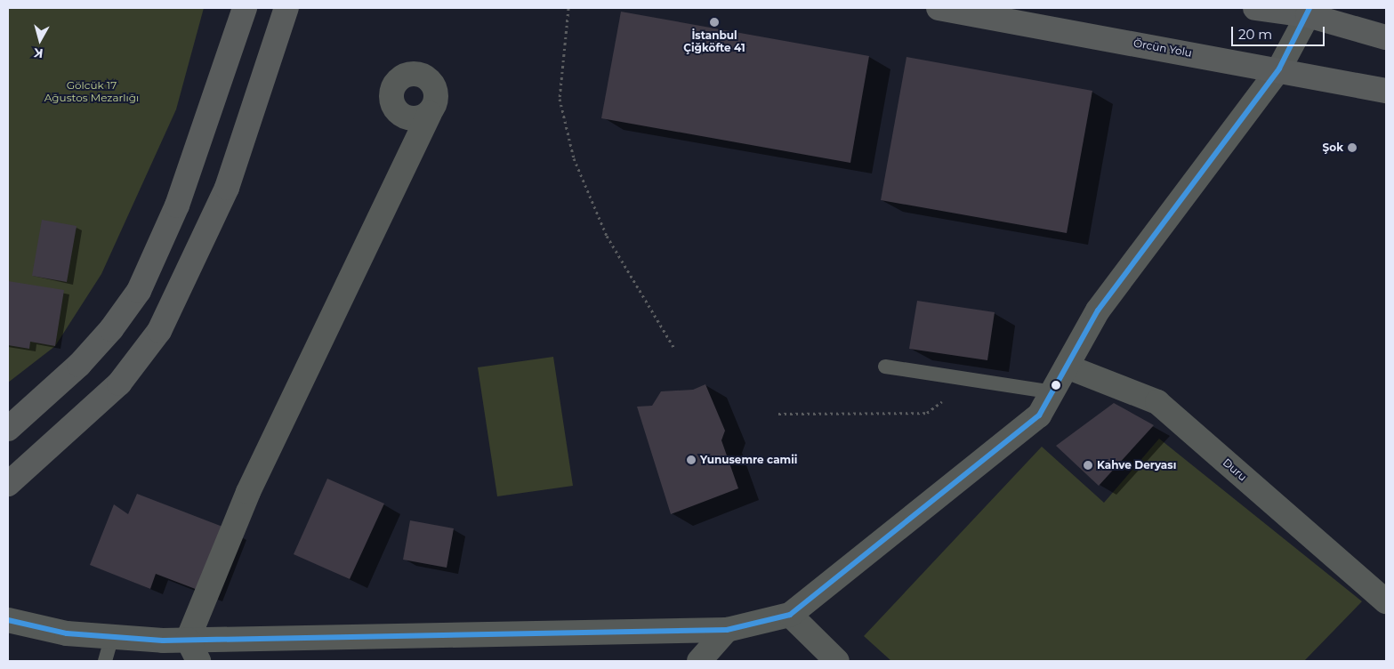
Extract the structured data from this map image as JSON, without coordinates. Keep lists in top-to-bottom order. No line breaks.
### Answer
{"streets":{"main road":["Örcün Yolu"],"street":["Duru"]},"parks":["Gölcük 17 Ağustos Mezarlığı"],"places":["İstanbul Çiğköfte 41","Şok","Yunusemre camii","Kahve Deryası"],"scale_bar":"20 m","north":"bottom"}
